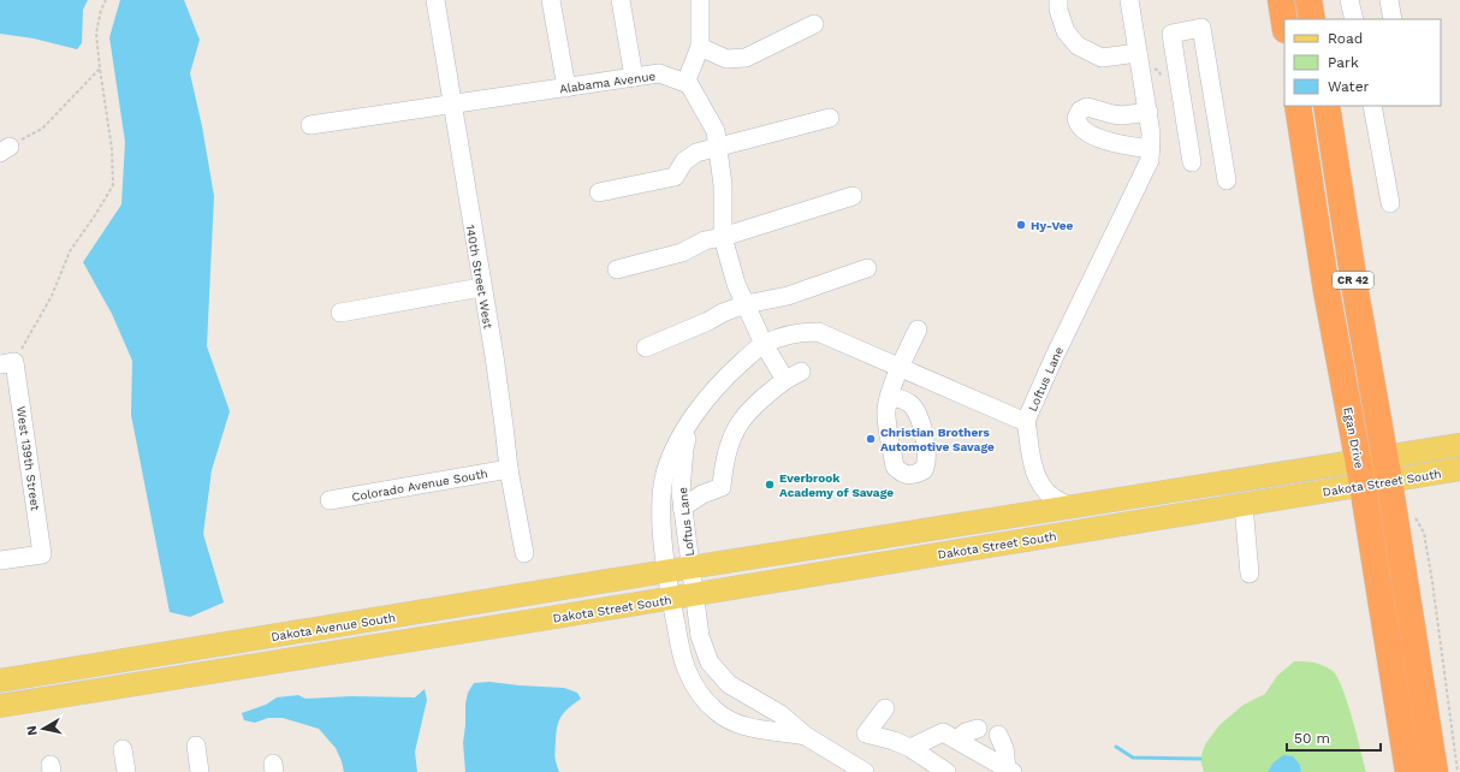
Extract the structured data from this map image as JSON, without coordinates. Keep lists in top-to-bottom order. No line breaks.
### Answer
{"streets":{"highway":["CR 42","Egan Drive"],"main road":["Dakota Street South","Dakota Avenue South"],"street":["Alabama Avenue","140th Street West","Loftus Lane","West 139th Street","Colorado Avenue South"]},"crossings":[["Alabama Avenue","140th Street West"],["140th Street West","Colorado Avenue South"],["CR 42","Dakota Street South"],["Loftus Lane","Dakota Street South"],["Loftus Lane","Dakota Avenue South"],["Egan Drive","Dakota Street South"],["Dakota Street South","Dakota Avenue South"]],"places":["Hy-Vee","Christian Brothers Automotive Savage","Everbrook Academy of Savage"],"legend":["Road","Park","Water"],"scale_bar":"50 m","north":"left"}
